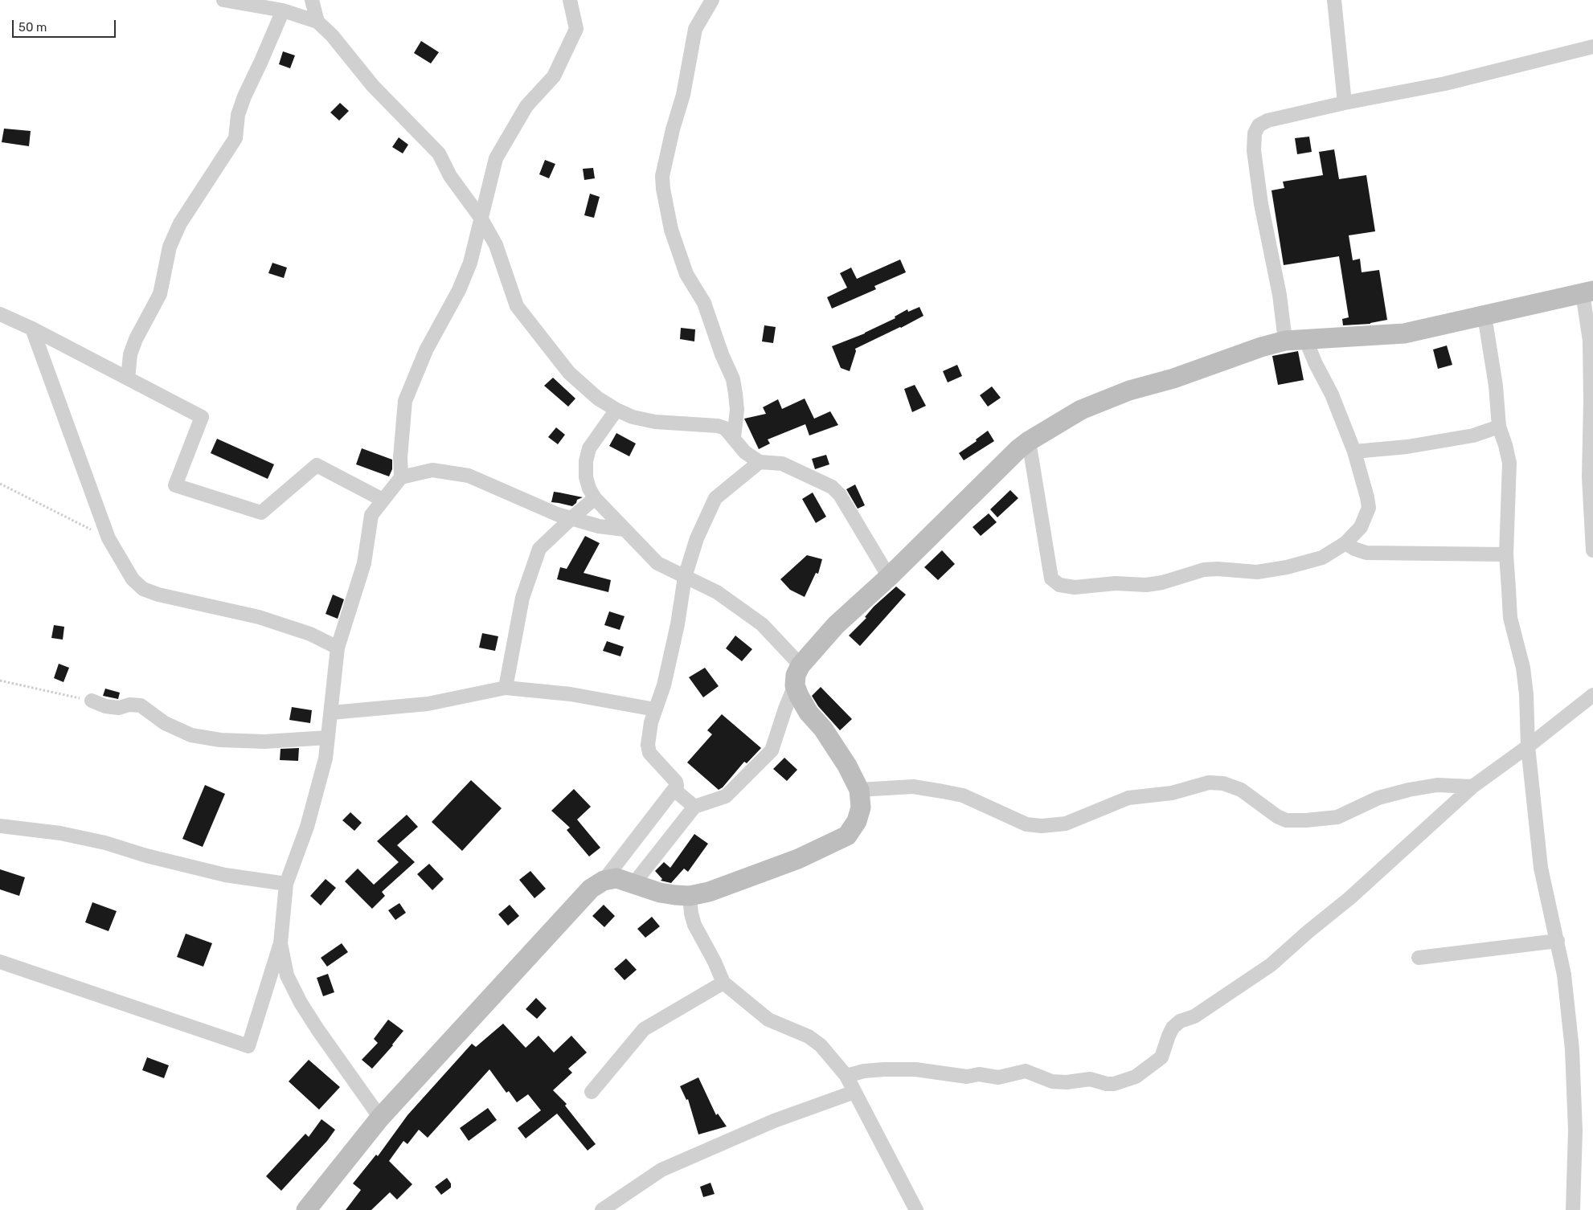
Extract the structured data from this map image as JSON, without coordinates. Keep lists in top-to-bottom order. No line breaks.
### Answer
{"scale_bar":"50 m"}
